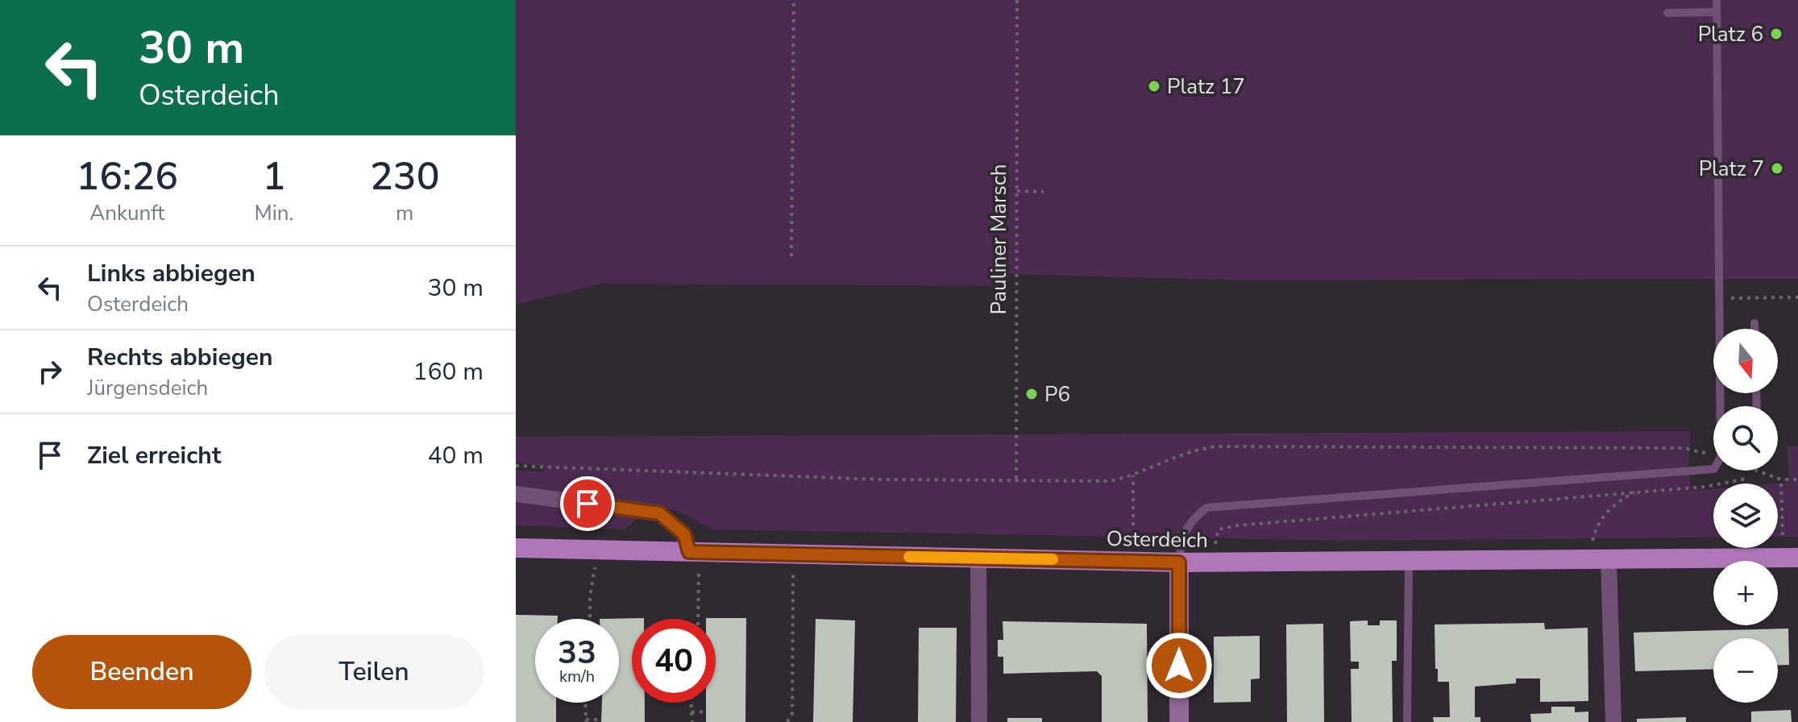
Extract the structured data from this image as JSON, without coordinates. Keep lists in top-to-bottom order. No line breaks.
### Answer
{"streets":{"main road":["Osterdeich"],"path":["Pauliner Marsch"]},"places":["Platz 6","Platz 17","Platz 7","P6"],"north":"bottom","page":{"turn":["30 m","Osterdeich"],"eta":["16:26","Ankunft","1","Min.","230","m"],"list":[{"name":"Links abbiegen","note":"Osterdeich","value":"30 m"},{"name":"Rechts abbiegen","note":"Jürgensdeich","value":"160 m"},{"name":"Ziel erreicht","value":"40 m"}],"map_buttons":["+","−"],"speed":"33 km/h","limit":"40","buttons":["Beenden","Teilen"]}}
